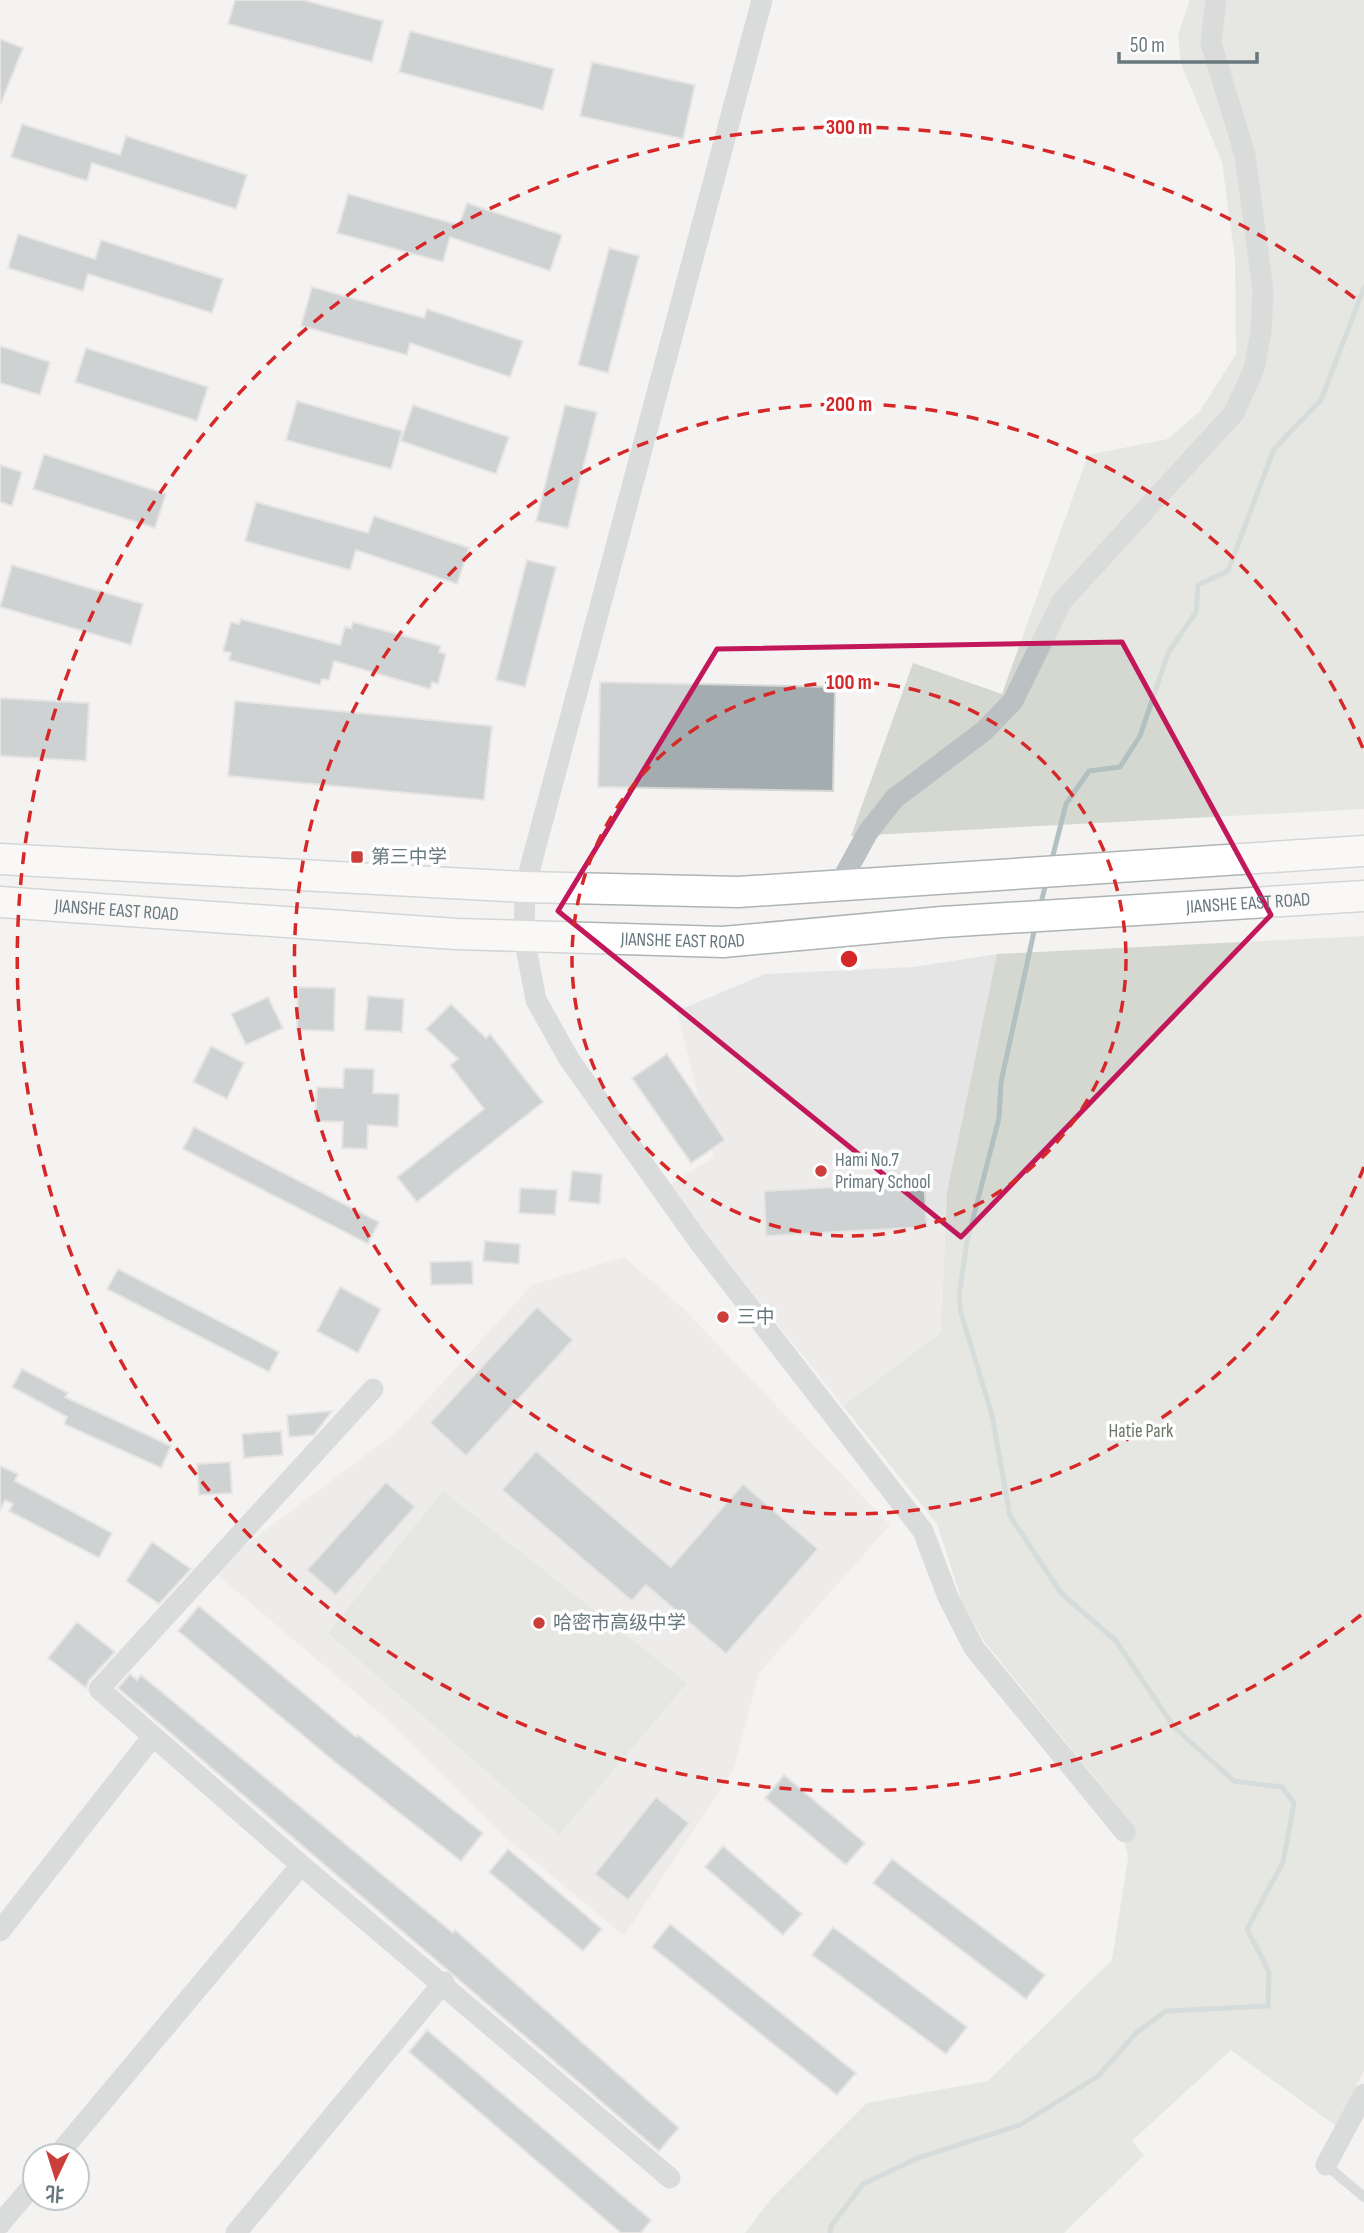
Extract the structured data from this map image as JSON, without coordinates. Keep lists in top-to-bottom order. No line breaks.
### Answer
{"streets":{"main road":["JIANSHE EAST ROAD"]},"parks":["Hatie Park"],"places":{"transit":["第三中学"],"other":["Hami No.7 Primary School","三中","哈密市高级中学"]},"scale_bar":"50 m","north":"bottom","rings":["300 m","200 m","100 m"]}
